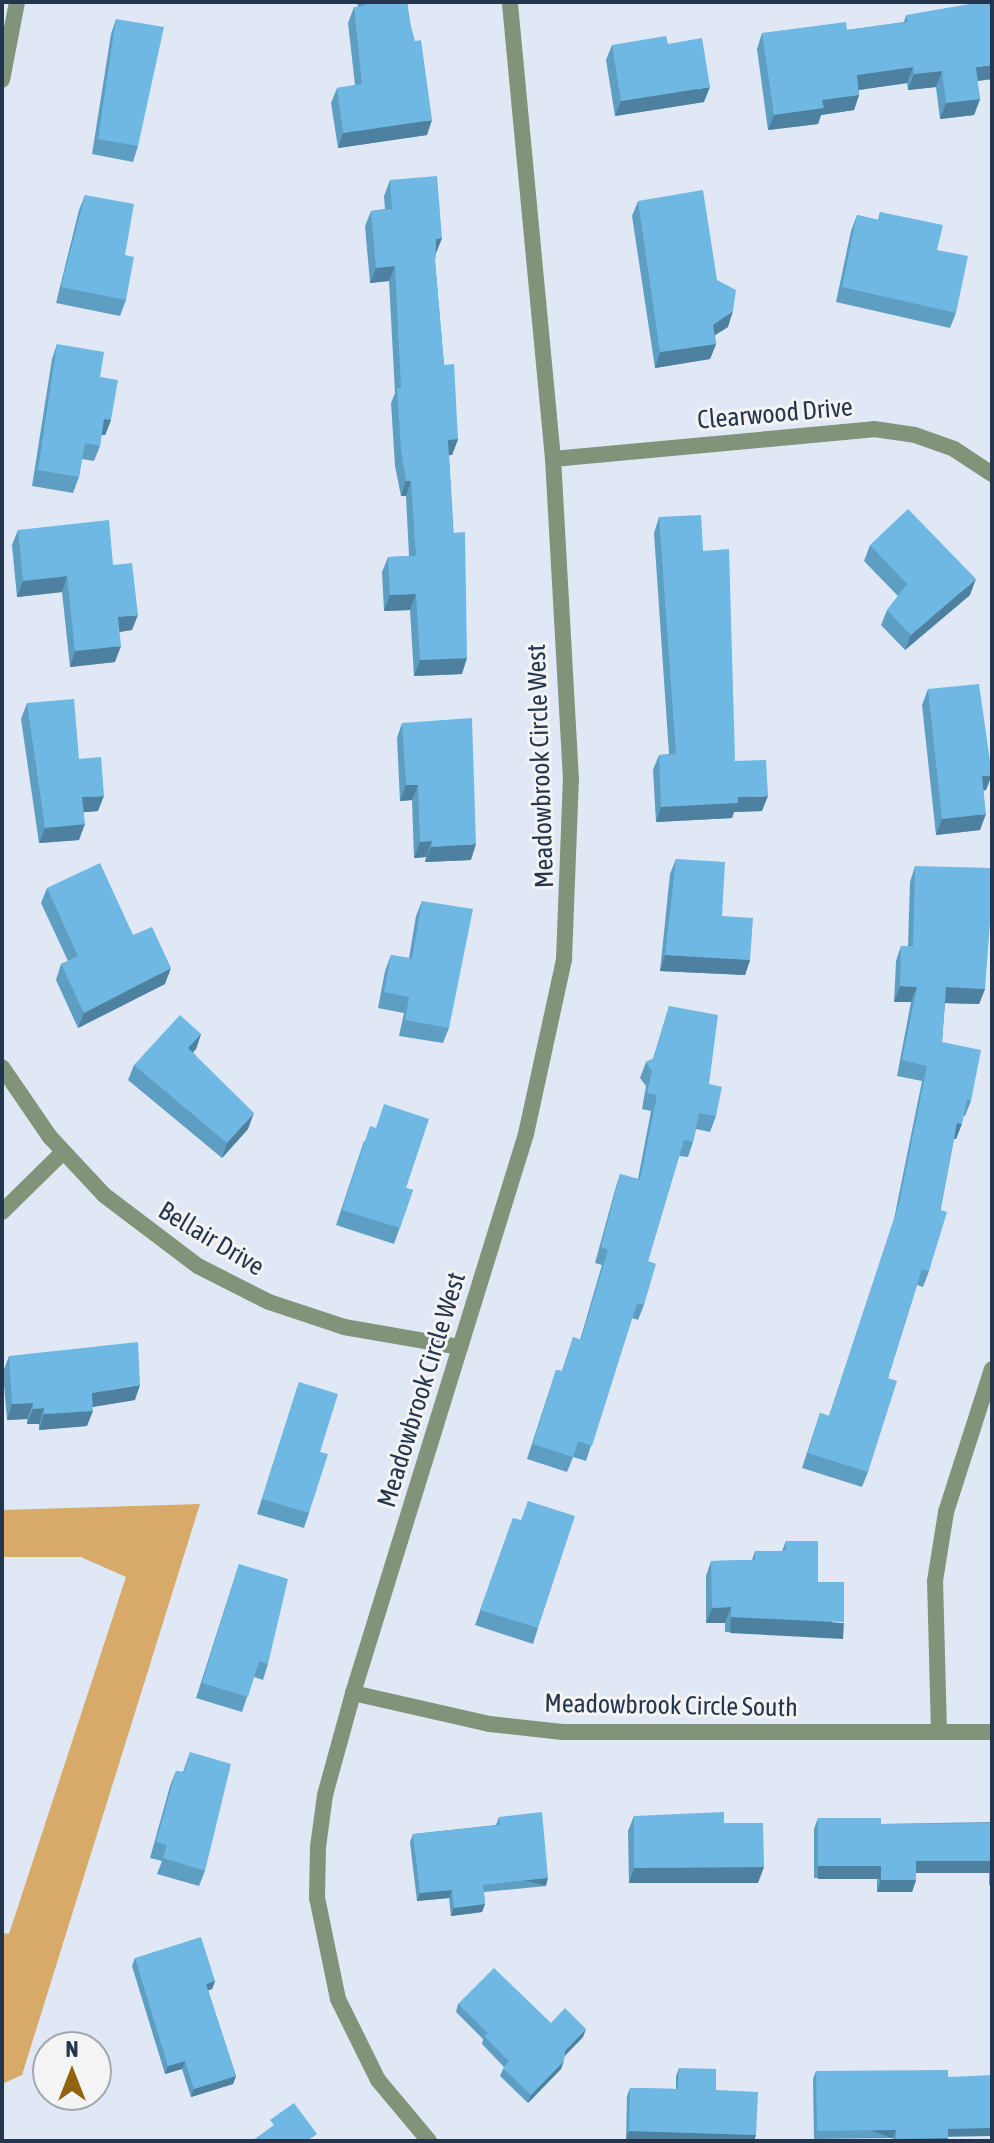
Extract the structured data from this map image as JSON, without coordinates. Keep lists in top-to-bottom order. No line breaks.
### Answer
{"streets":{"street":["Clearwood Drive","Meadowbrook Circle West","Bellair Drive","Meadowbrook Circle South"]},"crossings":[["Clearwood Drive","Meadowbrook Circle West"],["Meadowbrook Circle West","Bellair Drive"],["Meadowbrook Circle West","Meadowbrook Circle South"]],"north":"top"}
